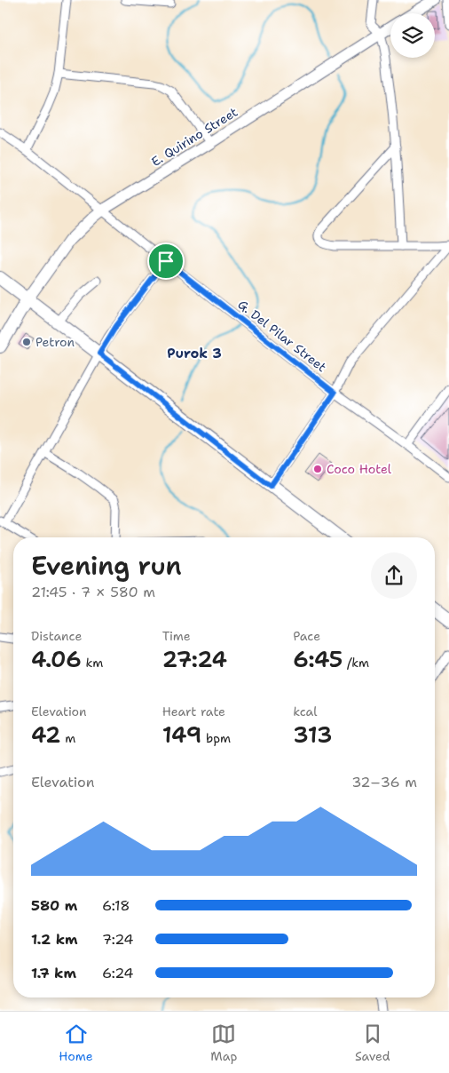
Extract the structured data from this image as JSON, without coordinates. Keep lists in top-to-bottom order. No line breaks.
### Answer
{"streets":{"main road":["E. Quirino Street"],"street":["G. Del Pilar Street"]},"crossings":[["E. Quirino Street","G. Del Pilar Street"]],"districts":["Purok 3"],"places":["Petron","Coco Hotel"],"page":{"heading":["Evening run","21:45 · 7 × 580 m"],"stats":[["Distance","4.06 km"],["Time","27:24"],["Pace","6:45 /km"],["Elevation","42 m"],["Heart rate","149 bpm"],["kcal","313"]],"chart":["Elevation","32–36 m"],"list":[{"name":"580 m","note":"6:18"},{"name":"1.2 km","note":"7:24"},{"name":"1.7 km","note":"6:24"}],"tabs":["Home","Map","Saved"]}}
